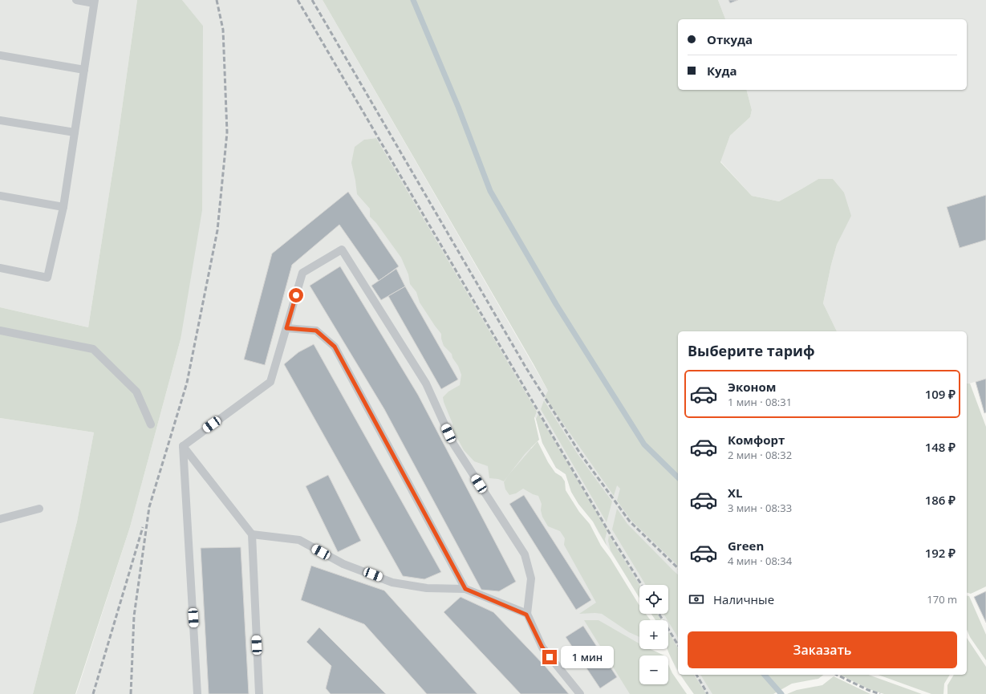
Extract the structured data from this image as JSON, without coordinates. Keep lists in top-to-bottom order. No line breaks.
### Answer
{"page":{"banner":["Откуда","Куда"],"heading":"Выберите тариф","list":[{"name":"Эконом","note":"1 мин · 08:31","value":"109 ₽"},{"name":"Комфорт","note":"2 мин · 08:32","value":"148 ₽"},{"name":"XL","note":"3 мин · 08:33","value":"186 ₽"},{"name":"Green","note":"4 мин · 08:34","value":"192 ₽"}],"pay":["Наличные","170 m"],"map_buttons":["+","−"],"buttons":"Заказать","bubble":"1 мин"}}
